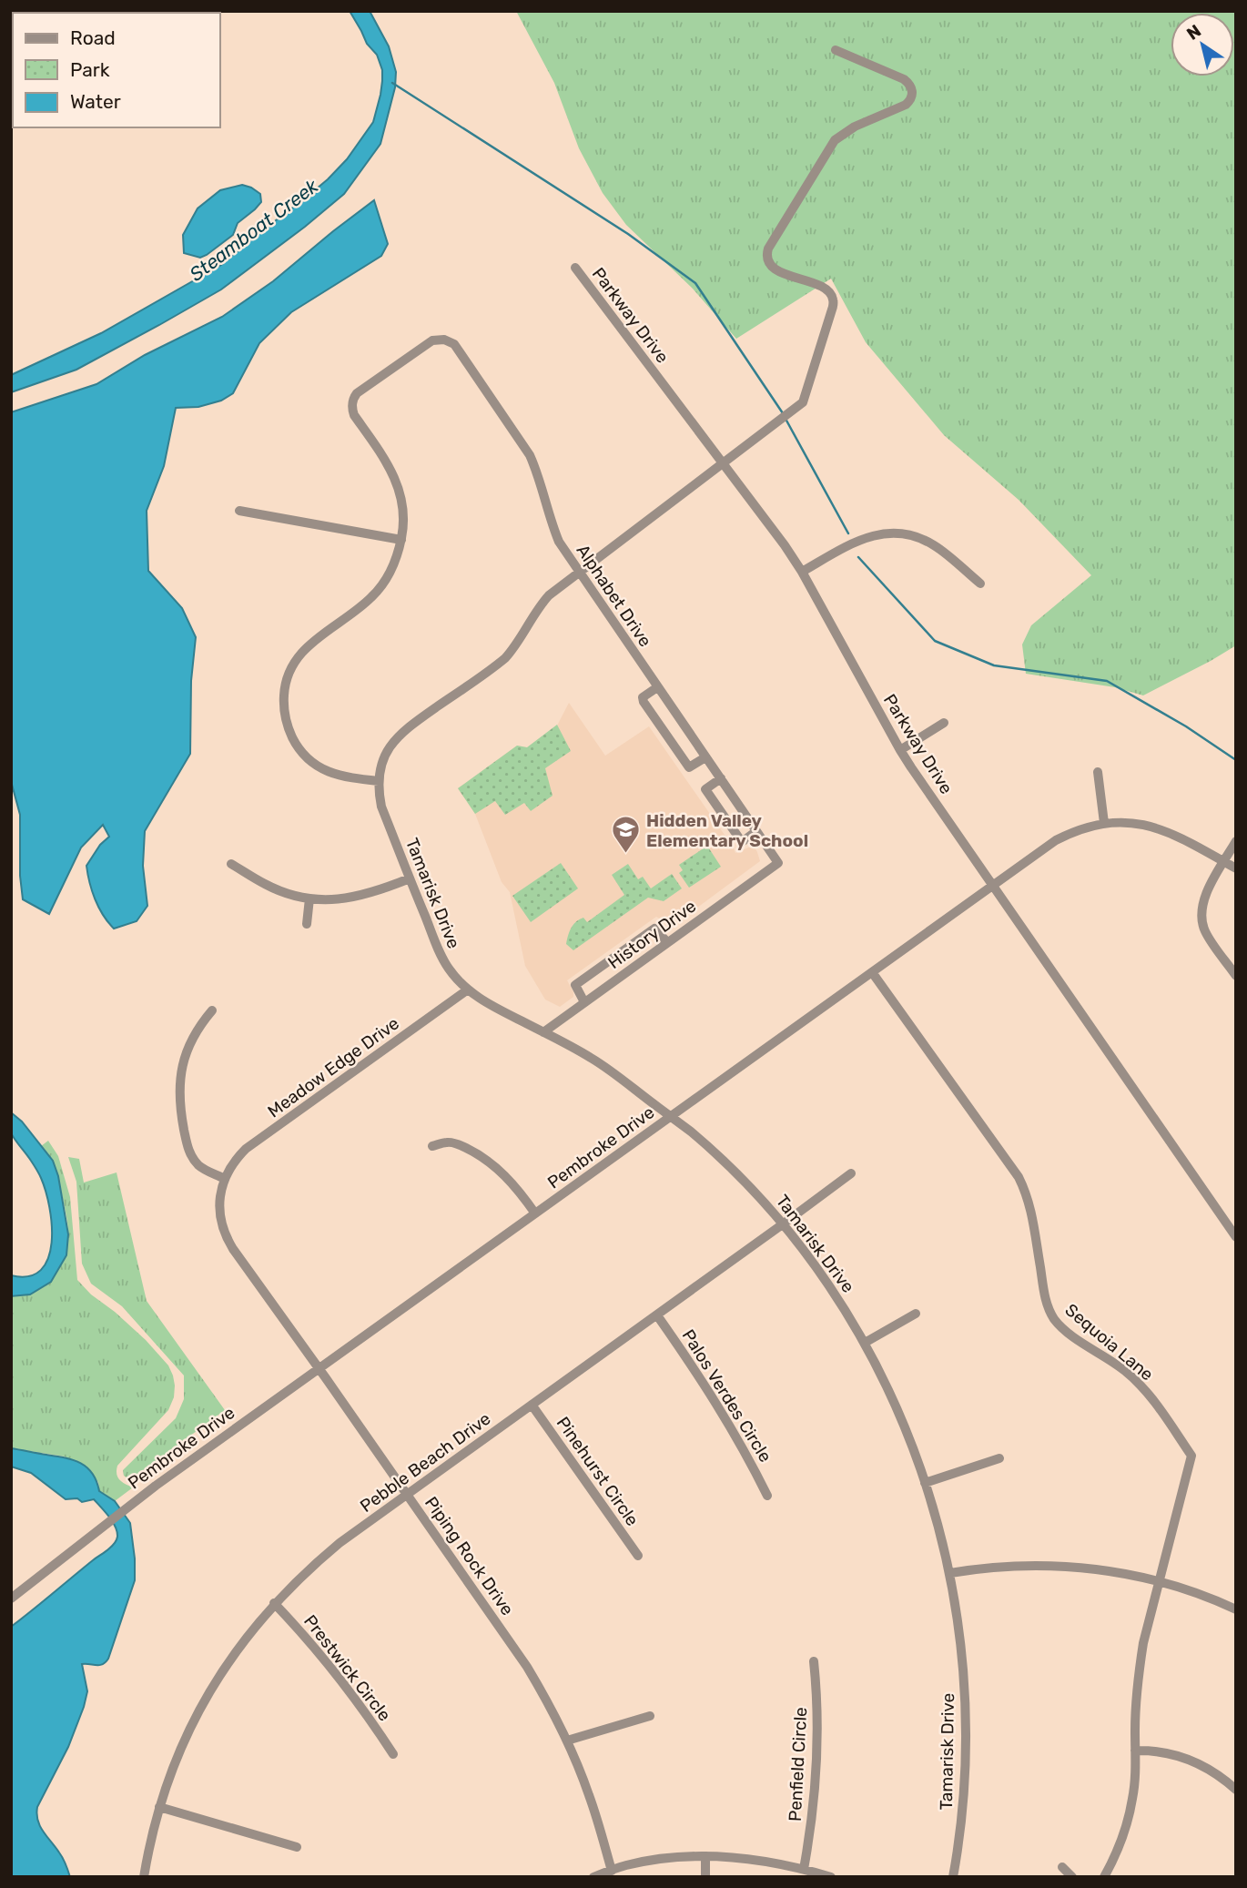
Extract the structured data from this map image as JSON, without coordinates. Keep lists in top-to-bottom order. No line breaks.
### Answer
{"streets":{"street":["Parkway Drive","Alphabet Drive","Tamarisk Drive","History Drive","Meadow Edge Drive","Pembroke Drive","Sequoia Lane","Palos Verdes Circle","Pebble Beach Drive","Pinehurst Circle","Piping Rock Drive","Prestwick Circle","Penfield Circle"]},"crossings":[["Parkway Drive","Pembroke Drive"],["Alphabet Drive","History Drive"],["Tamarisk Drive","History Drive"],["Tamarisk Drive","Meadow Edge Drive"],["Tamarisk Drive","Pembroke Drive"],["Tamarisk Drive","Pebble Beach Drive"],["Meadow Edge Drive","Piping Rock Drive"],["Pembroke Drive","Sequoia Lane"],["Pembroke Drive","Piping Rock Drive"],["Palos Verdes Circle","Pebble Beach Drive"],["Pebble Beach Drive","Pinehurst Circle"],["Pebble Beach Drive","Piping Rock Drive"],["Pebble Beach Drive","Prestwick Circle"]],"water":["Steamboat Creek"],"places":{"school or university":["Hidden Valley Elementary School"]},"legend":["Road","Park","Water"],"north":"top left"}
